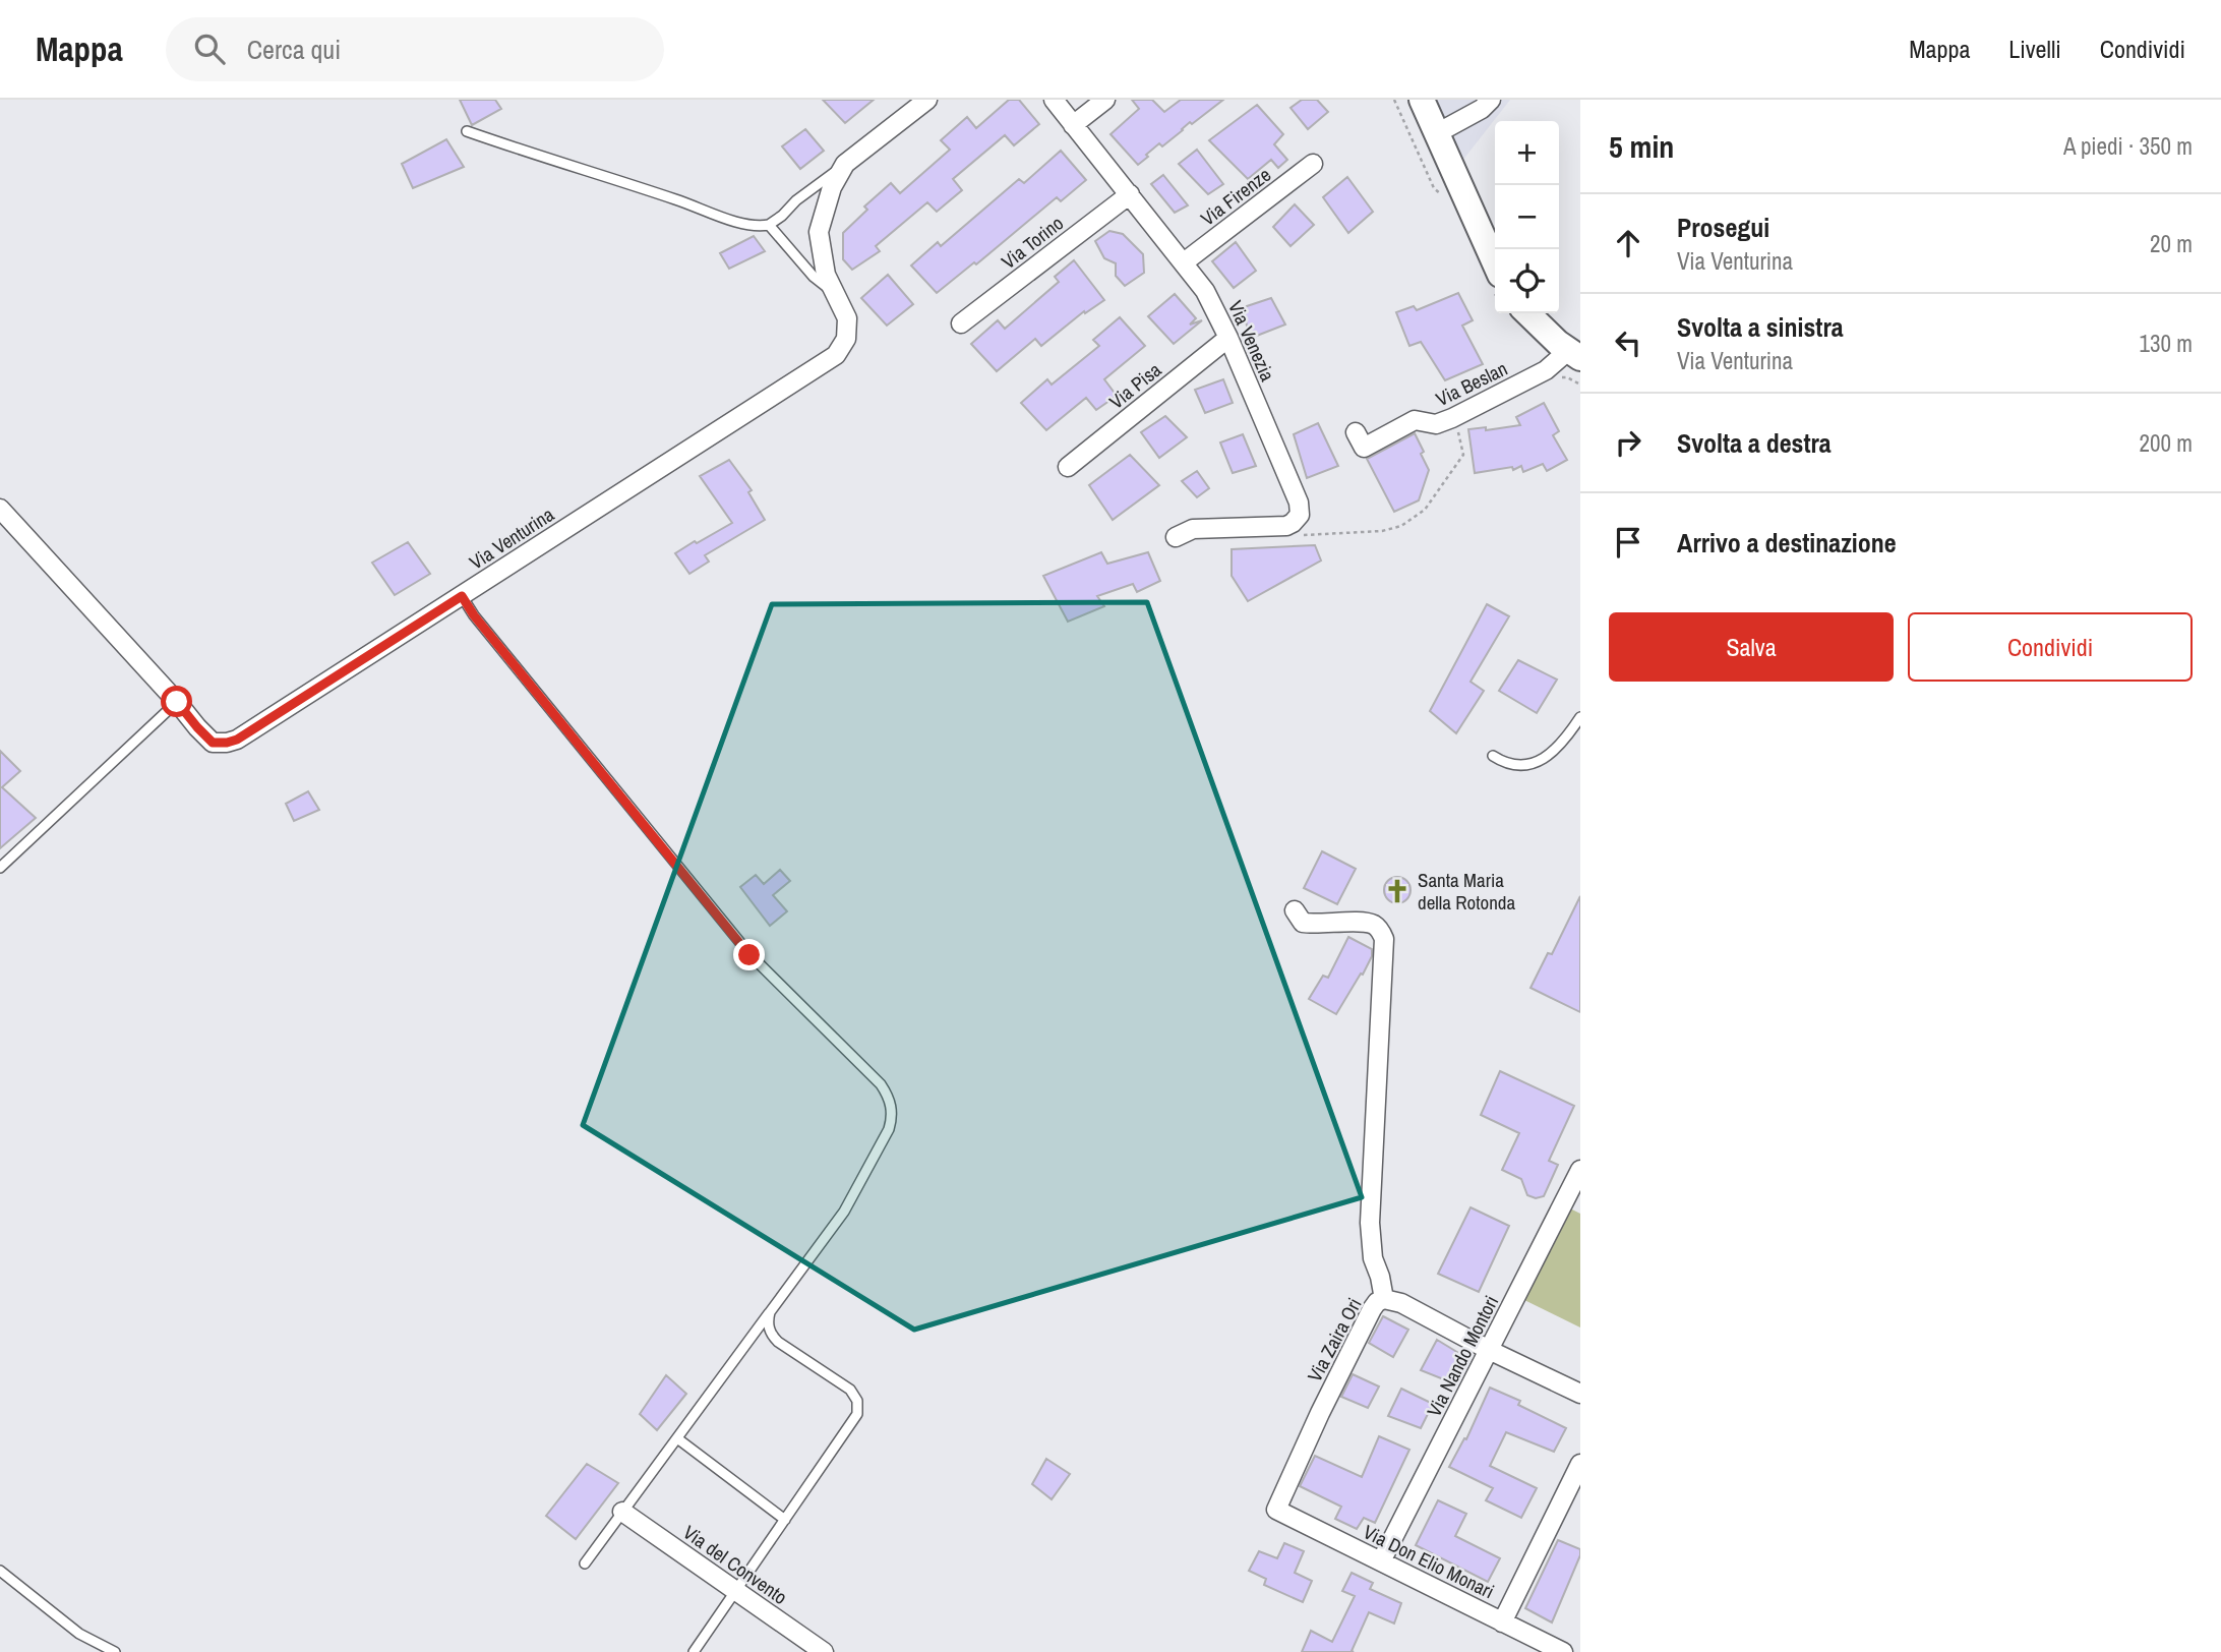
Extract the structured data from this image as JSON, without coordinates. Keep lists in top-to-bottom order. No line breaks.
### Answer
{"streets":{"street":["Via Firenze","Via Torino","Via Venezia","Via Beslan","Via Pisa","Via Venturina","Via Zaira Ori","Via Nando Montori","Via Don Elio Monari","Via del Convento"]},"crossings":[["Via Firenze","Via Venezia"],["Via Torino","Via Venezia"],["Via Venezia","Via Pisa"],["Via Zaira Ori","Via Nando Montori"],["Via Zaira Ori","Via Don Elio Monari"],["Via Nando Montori","Via Don Elio Monari"]],"places":{"church":["Santa Maria della Rotonda"]},"page":{"header":"Mappa","search":"Cerca qui","nav":["Mappa","Livelli","Condividi"],"heading":["5 min","A piedi · 350 m"],"map_buttons":["+","−"],"list":[["Prosegui","Via Venturina","20 m"],["Svolta a sinistra","Via Venturina","130 m"],["Svolta a destra","200 m"],"Arrivo a destinazione"],"buttons":["Salva","Condividi"]}}
